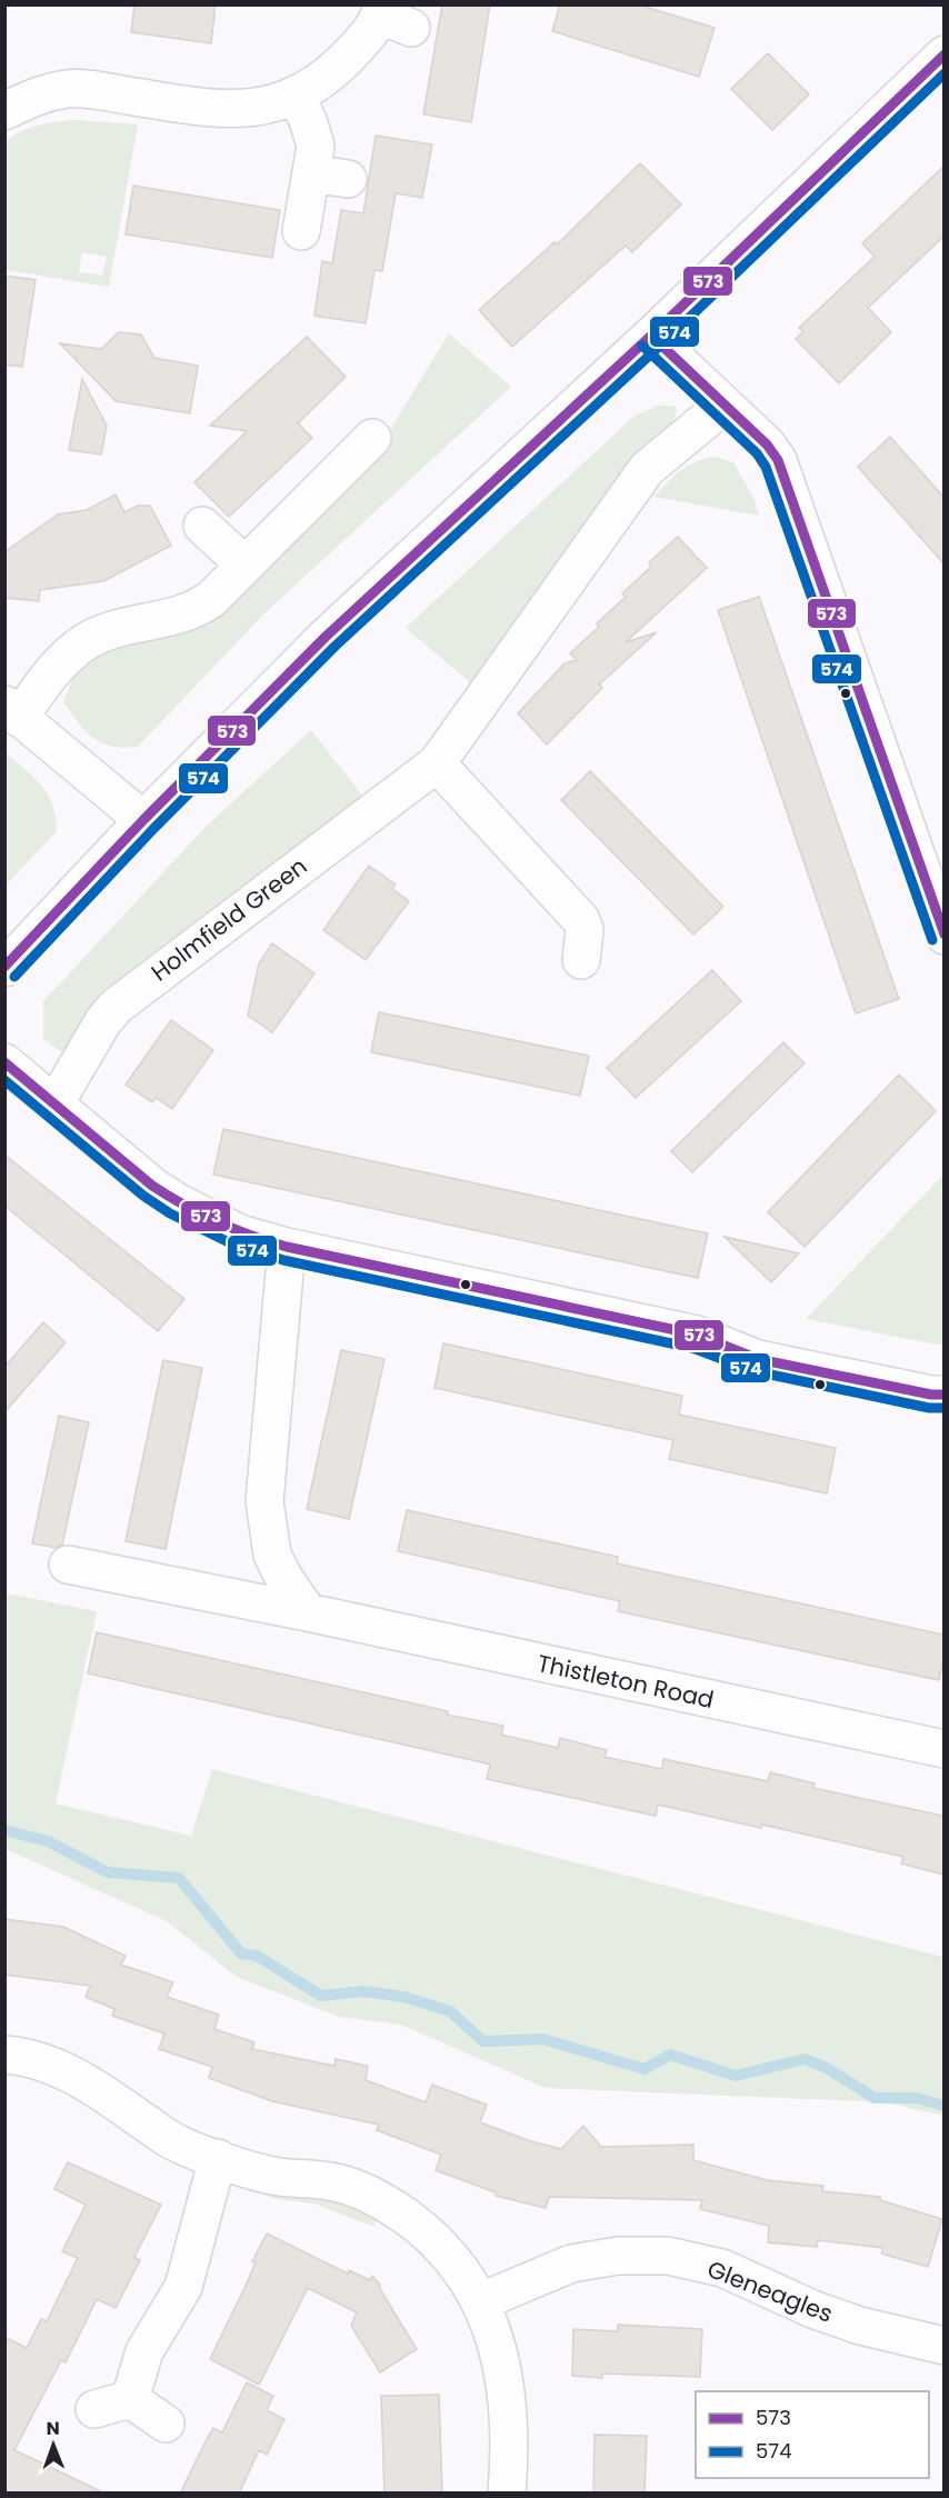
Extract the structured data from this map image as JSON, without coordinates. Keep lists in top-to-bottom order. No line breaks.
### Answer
{"streets":{"street":["Holmfield Green","Thistleton Road","Gleneagles"]},"lines":["transit line 573","transit line 574"],"legend":["573","574"],"north":"top"}
